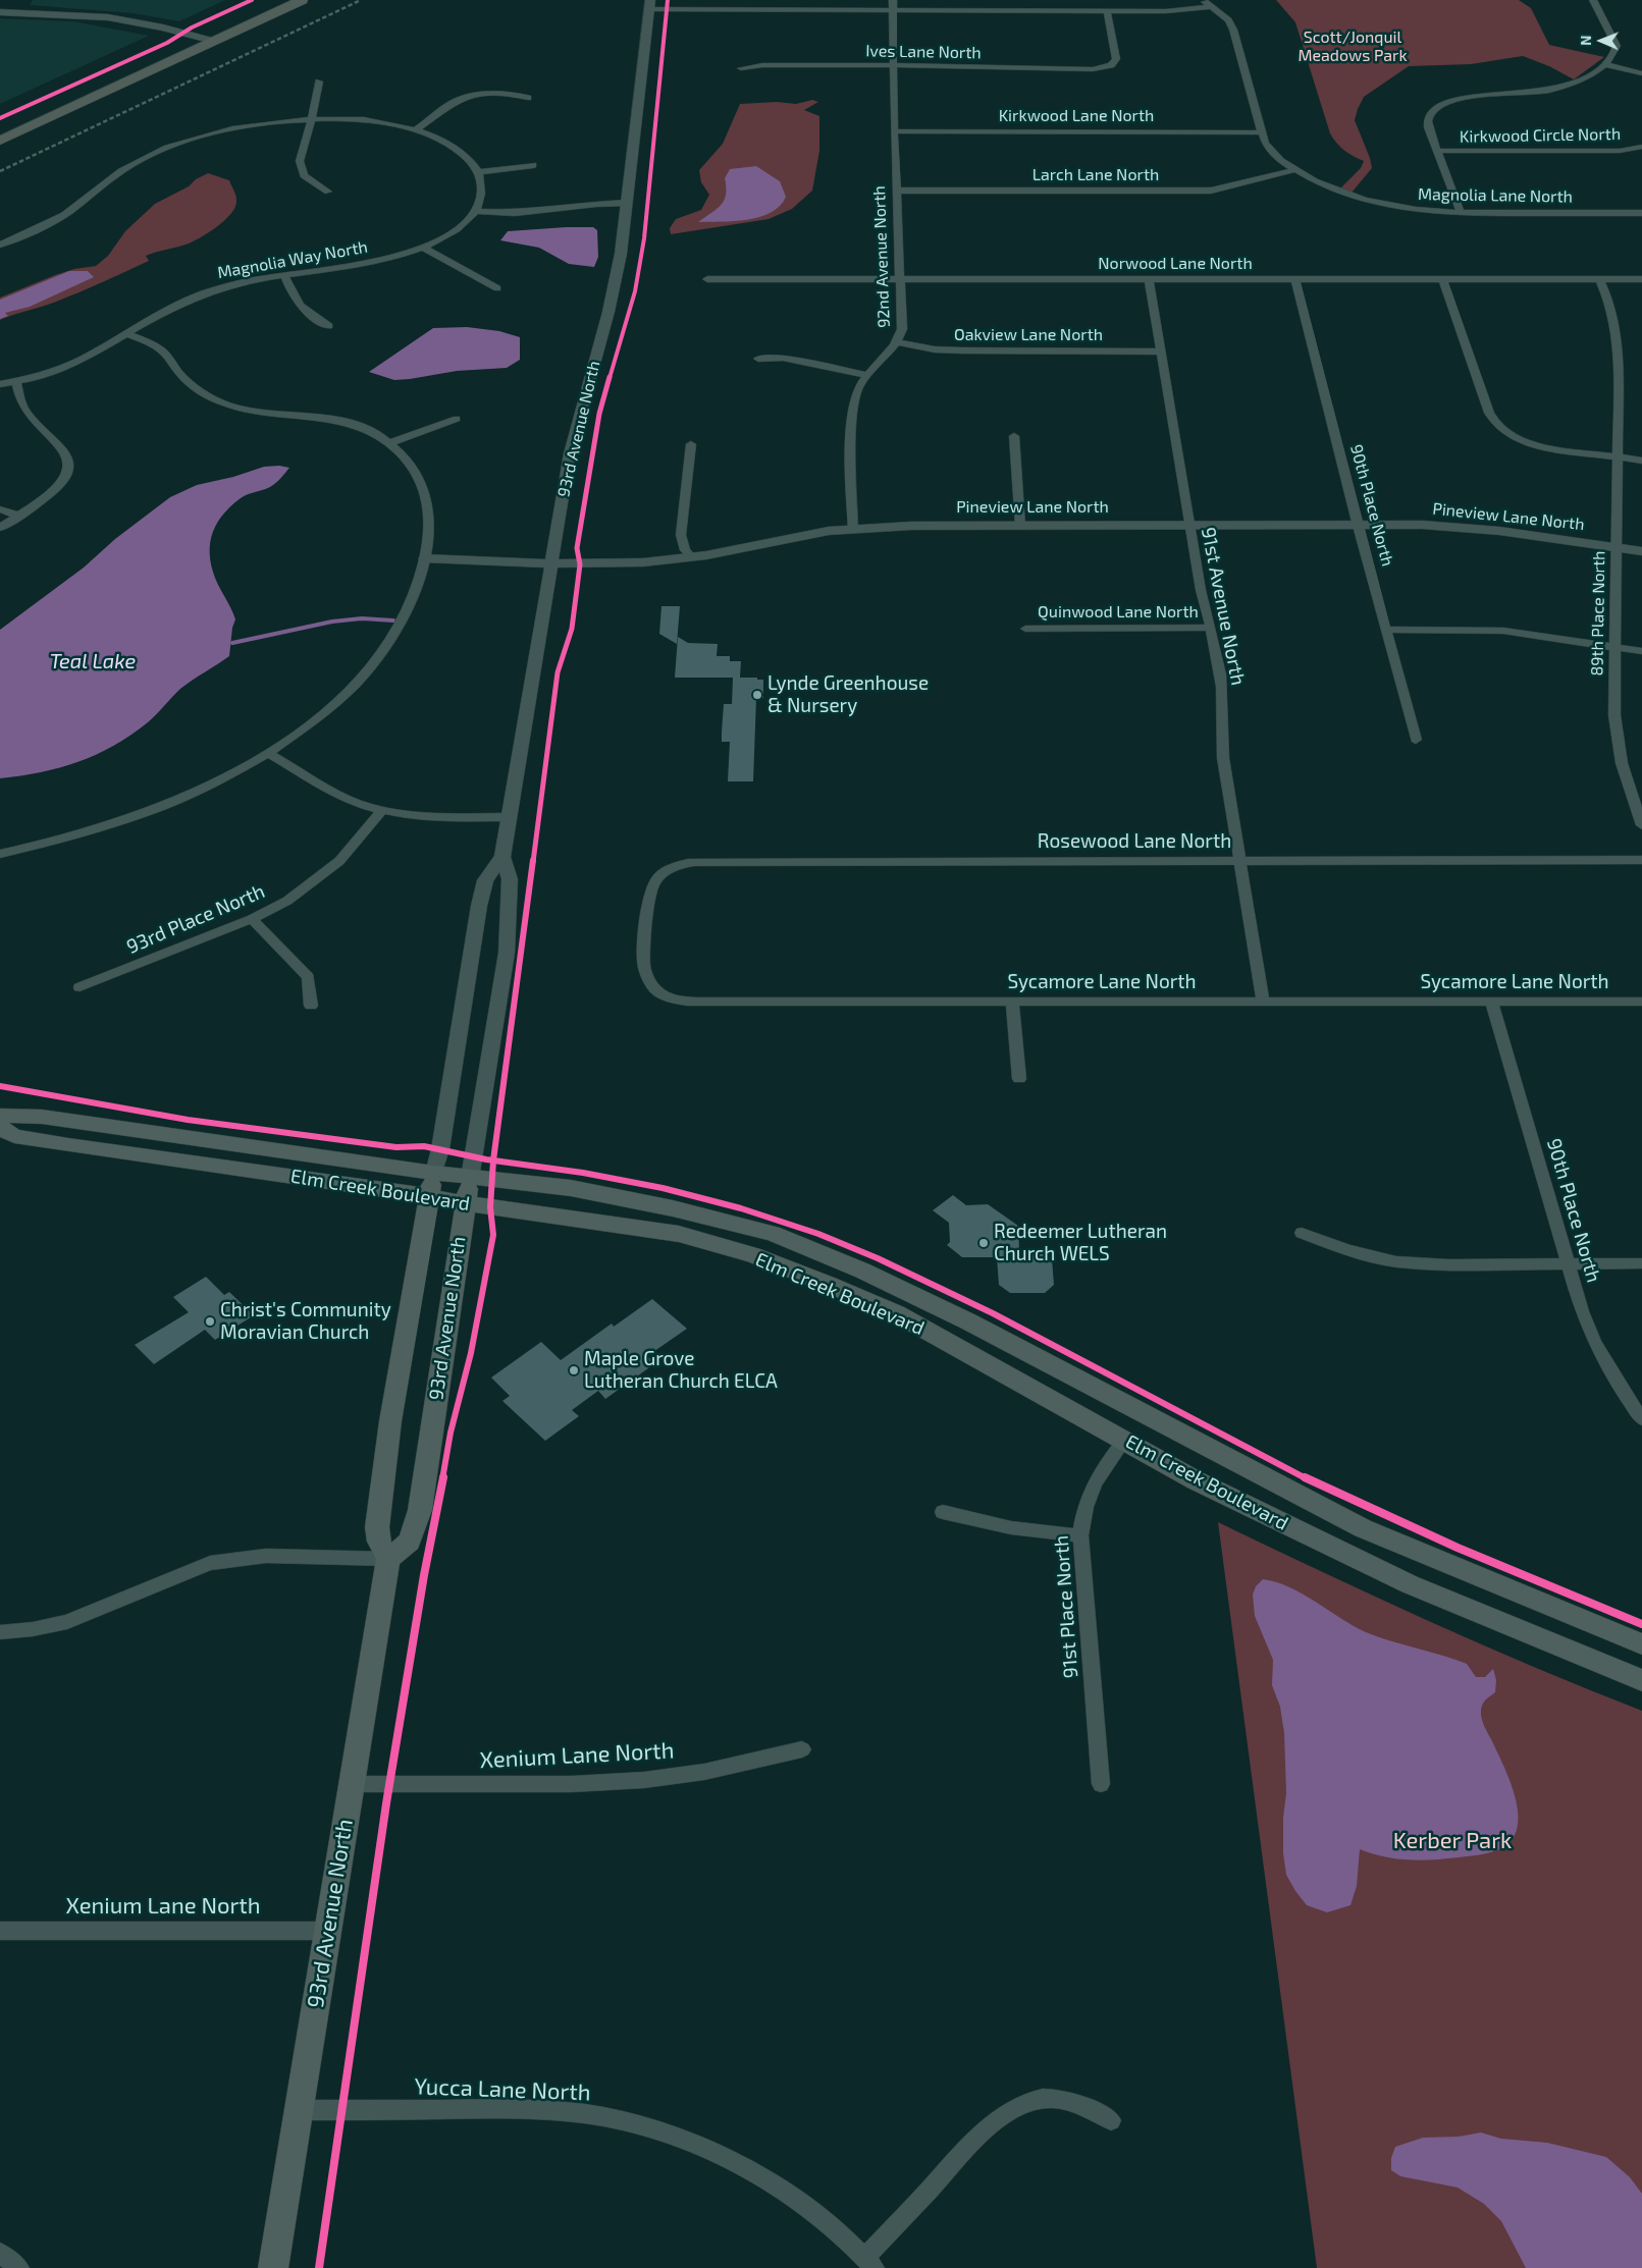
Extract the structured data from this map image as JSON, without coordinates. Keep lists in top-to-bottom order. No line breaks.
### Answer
{"streets":{"main road":["93rd Avenue North","Elm Creek Boulevard"],"street":["Ives Lane North","Kirkwood Lane North","Kirkwood Circle North","Larch Lane North","Magnolia Lane North","92nd Avenue North","Magnolia Way North","Norwood Lane North","Oakview Lane North","90th Place North","Pineview Lane North","91st Avenue North","Quinwood Lane North","89th Place North","Rosewood Lane North","93rd Place North","Sycamore Lane North","91st Place North","Xenium Lane North","Yucca Lane North"]},"crossings":[["Ives Lane North","92nd Avenue North"],["Kirkwood Lane North","92nd Avenue North"],["Larch Lane North","Magnolia Lane North"],["Larch Lane North","92nd Avenue North"],["92nd Avenue North","Norwood Lane North"],["92nd Avenue North","Oakview Lane North"],["92nd Avenue North","Pineview Lane North"],["Norwood Lane North","90th Place North"],["Norwood Lane North","91st Avenue North"],["Norwood Lane North","89th Place North"],["Oakview Lane North","91st Avenue North"],["93rd Avenue North","Pineview Lane North"],["93rd Avenue North","Elm Creek Boulevard"],["93rd Avenue North","Xenium Lane North"],["93rd Avenue North","Yucca Lane North"],["90th Place North","Pineview Lane North"],["90th Place North","Sycamore Lane North"],["Pineview Lane North","91st Avenue North"],["Pineview Lane North","89th Place North"],["91st Avenue North","Quinwood Lane North"],["91st Avenue North","Rosewood Lane North"],["91st Avenue North","Sycamore Lane North"],["Rosewood Lane North","Sycamore Lane North"],["Elm Creek Boulevard","91st Place North"]],"water":["Teal Lake"],"parks":["Scott/Jonquil Meadows Park","Kerber Park"],"places":["Lynde Greenhouse & Nursery","Redeemer Lutheran Church WELS","Christ's Community Moravian Church","Maple Grove Lutheran Church ELCA"],"north":"left"}
